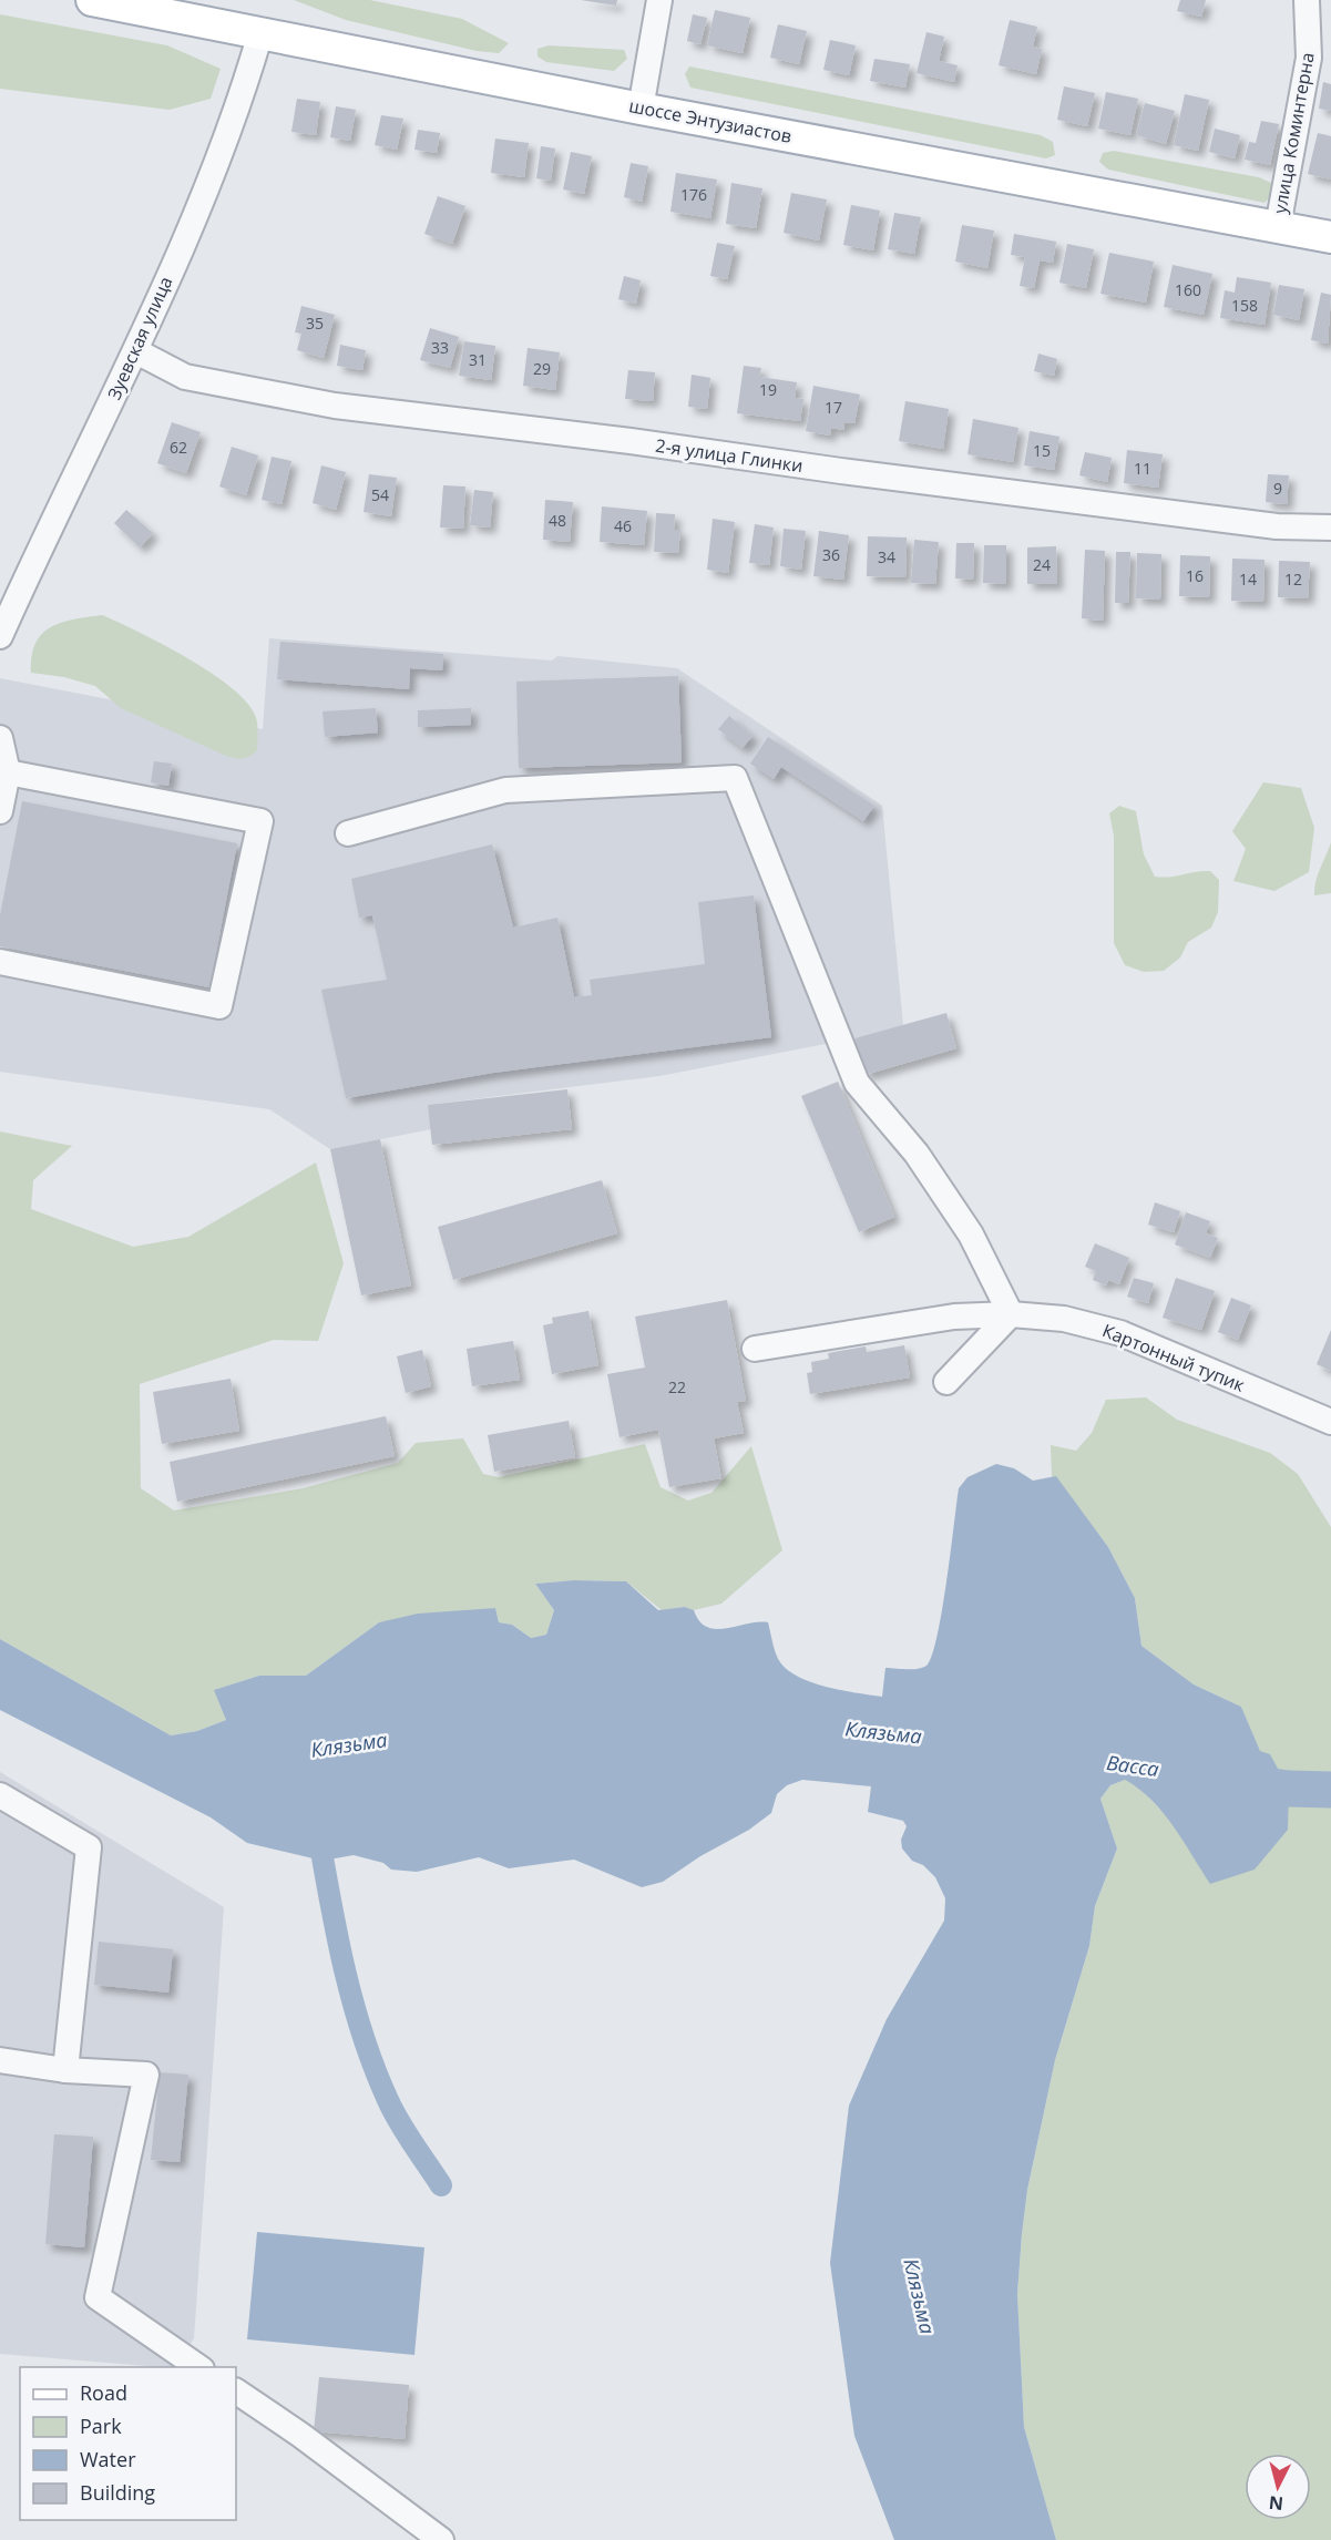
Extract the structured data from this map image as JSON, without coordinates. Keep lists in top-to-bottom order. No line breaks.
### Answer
{"streets":{"main road":["шоссе Энтузиастов"],"street":["улица Коминтерна","Зуевская улица","2-я улица Глинки","Картонный тупик"]},"crossings":[["шоссе Энтузиастов","улица Коминтерна"],["шоссе Энтузиастов","Зуевская улица"],["Зуевская улица","2-я улица Глинки"]],"water":["Клязьма","Васса"],"house_numbers":["176","160","158","35","33","31","29","19","17","62","15","11","9","54","48","46","36","34","24","16","14","12","22"],"legend":["Road","Park","Water","Building"],"north":"bottom"}
